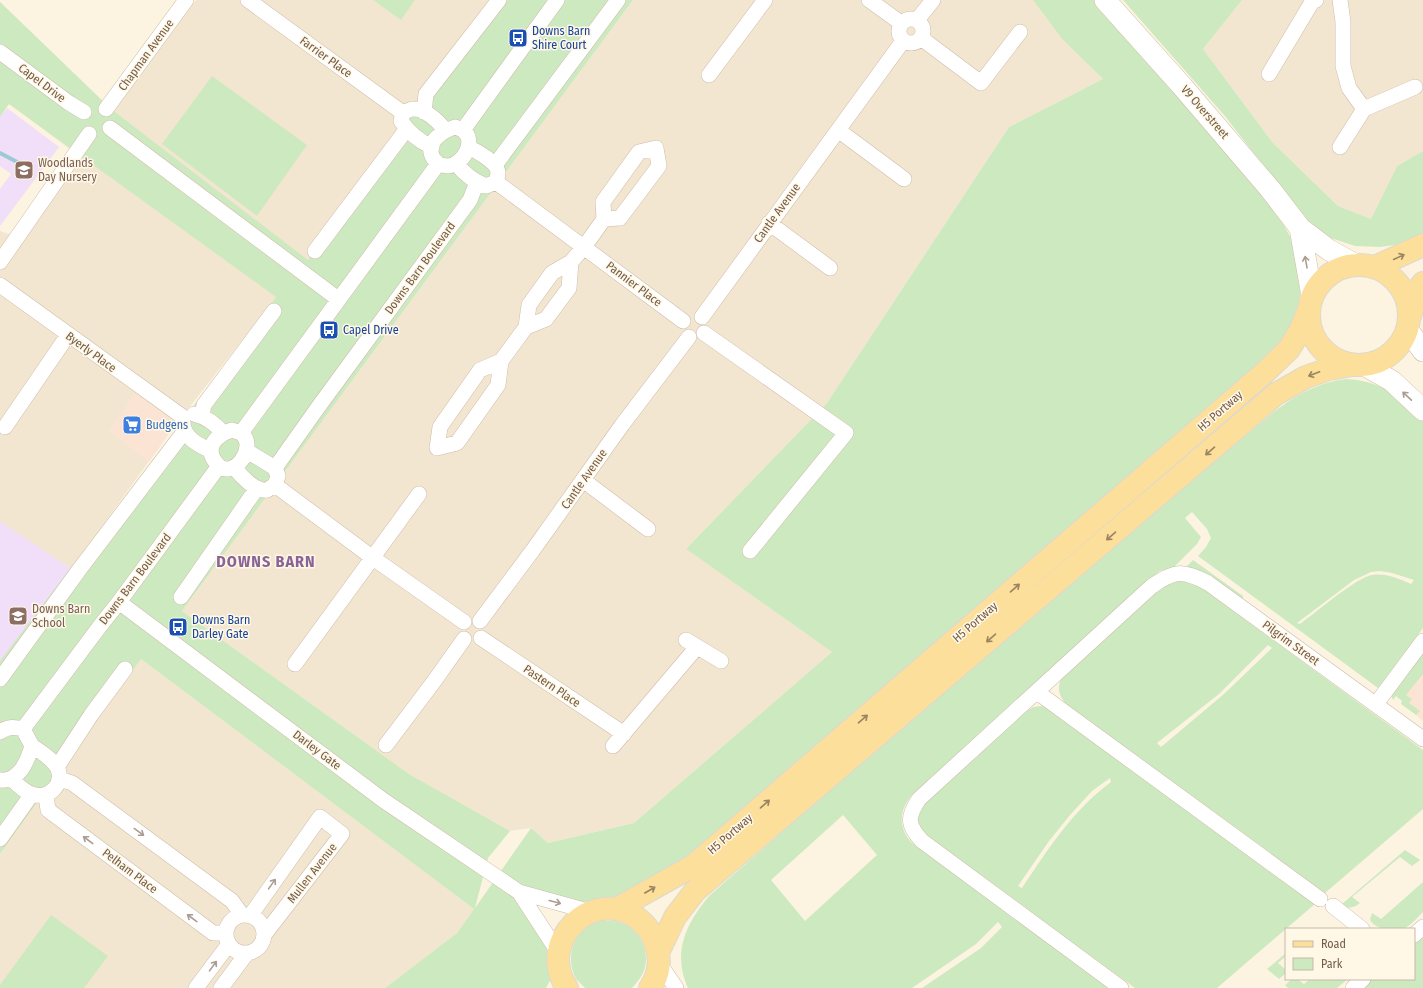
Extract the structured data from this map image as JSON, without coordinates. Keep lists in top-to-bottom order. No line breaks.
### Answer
{"streets":{"main road":["H5 Portway"],"street":["Chapman Avenue","Farrier Place","Capel Drive","V9 Overstreet","Cantle Avenue","Downs Barn Boulevard","Pannier Place","Byerly Place","Pilgrim Street","Pastern Place","Darley Gate","Pelham Place","Mullen Avenue"]},"crossings":[["Chapman Avenue","Capel Drive"],["V9 Overstreet","H5 Portway"],["Cantle Avenue","Pannier Place"],["Cantle Avenue","Pastern Place"],["Downs Barn Boulevard","Byerly Place"],["Downs Barn Boulevard","Darley Gate"],["Pelham Place","Mullen Avenue"]],"districts":["DOWNS BARN"],"places":{"bus stop":["Downs Barn Shire Court","Capel Drive","Downs Barn Darley Gate"],"school or university":["Woodlands Day Nursery","Downs Barn School"],"supermarket":["Budgens"]},"legend":["Road","Park"]}
